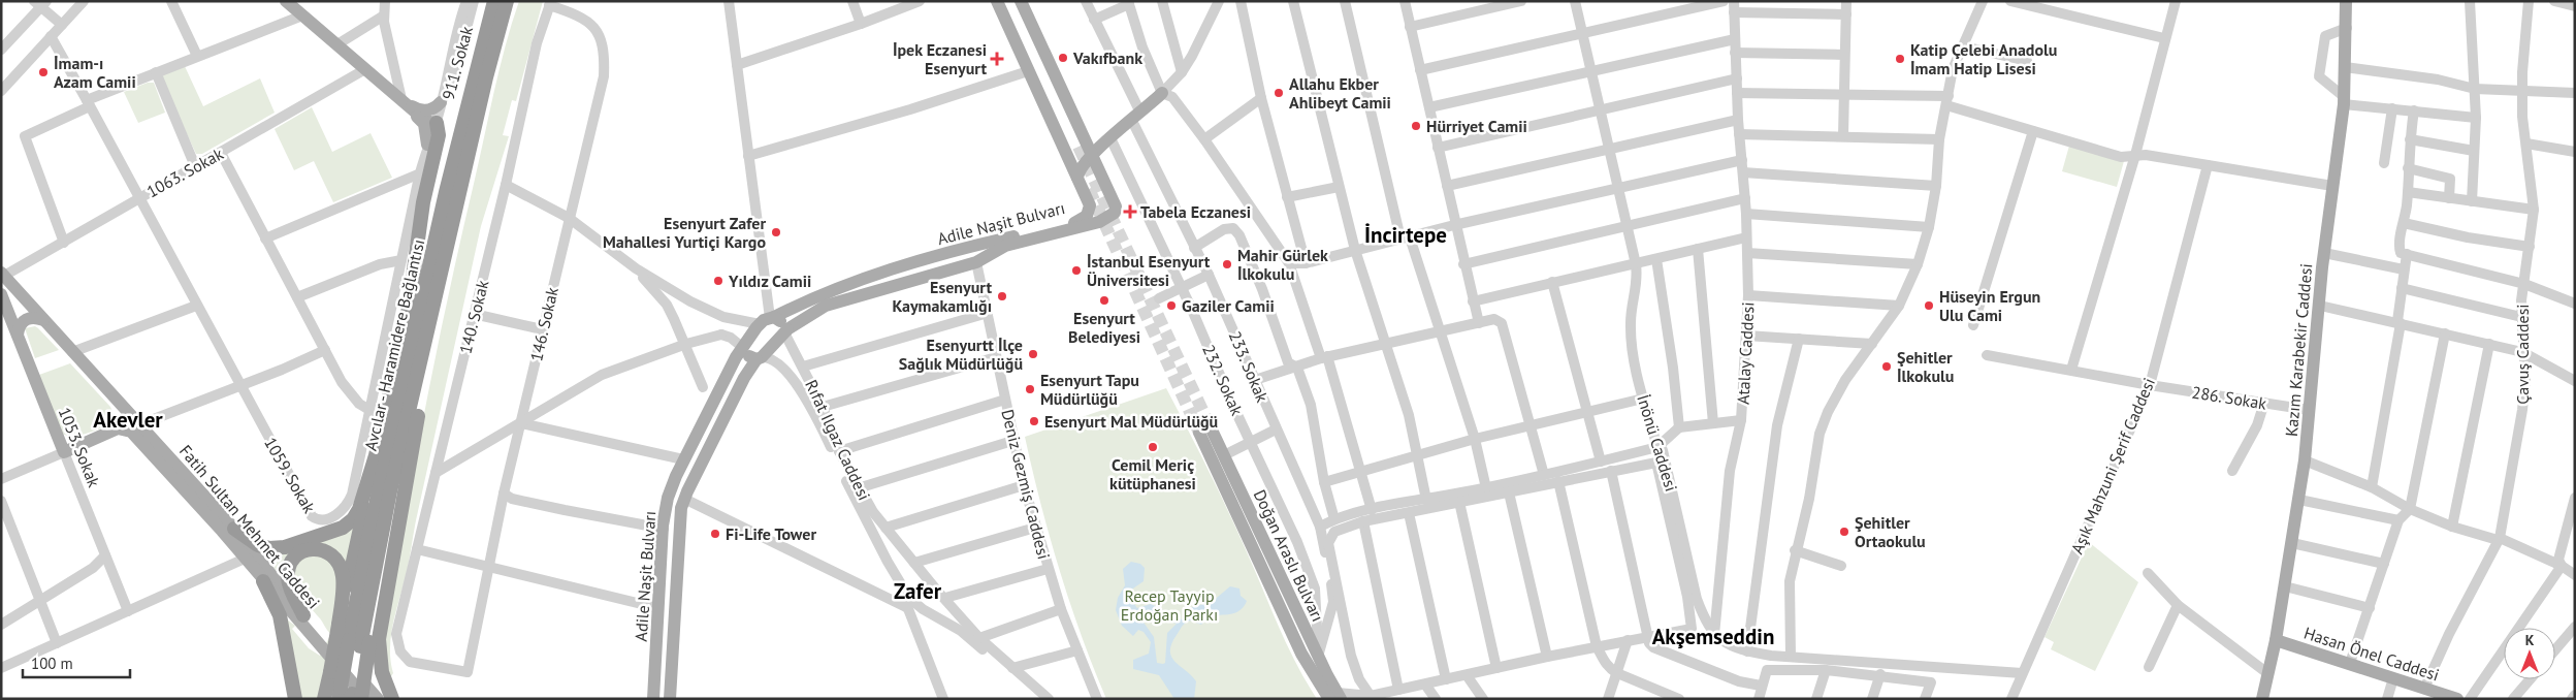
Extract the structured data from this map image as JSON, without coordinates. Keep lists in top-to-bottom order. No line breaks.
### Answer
{"streets":{"highway":["Avcılar - Haramidere Bağlantısı"],"main road":["Adile Naşit Bulvarı","Kazım Karabekir Caddesi","1053. Sokak","Fatih Sultan Mehmet Caddesi","Doğan Araslı Bulvarı","Hasan Önel Caddesi"],"street":["911. Sokak","1063. Sokak","140. Sokak","146. Sokak","Atalay Caddesi","Çavuş Caddesi","233. Sokak","232. Sokak","286. Sokak","Rıfat Ilgaz Caddesi","İnönü Caddesi","Aşık Mahzuni Şerif Caddesi","1059. Sokak","Deniz Gezmiş Caddesi"]},"crossings":[["911. Sokak","1059. Sokak"],["1063. Sokak","1059. Sokak"],["1063. Sokak","Fatih Sultan Mehmet Caddesi"],["Adile Naşit Bulvarı","Rıfat Ilgaz Caddesi"],["Adile Naşit Bulvarı","Deniz Gezmiş Caddesi"],["140. Sokak","146. Sokak"],["Avcılar - Haramidere Bağlantısı","Fatih Sultan Mehmet Caddesi"],["Kazım Karabekir Caddesi","286. Sokak"],["Kazım Karabekir Caddesi","Hasan Önel Caddesi"],["Çavuş Caddesi","Hasan Önel Caddesi"],["233. Sokak","232. Sokak"],["233. Sokak","Doğan Araslı Bulvarı"],["232. Sokak","Doğan Araslı Bulvarı"],["286. Sokak","Aşık Mahzuni Şerif Caddesi"]],"districts":["İncirtepe","Akevler","Zafer","Akşemseddin"],"parks":["Recep Tayyip Erdoğan Parkı"],"places":{"other":["Vakıfbank","Katip Çelebi Anadolu İmam Hatip Lisesi","İmam-ı Azam Camii","Allahu Ekber Ahlibeyt Camii","Hürriyet Camii","Esenyurt Zafer Mahallesi Yurtiçi Kargo","Mahir Gürlek İlkokulu","İstanbul Esenyurt Üniversitesi","Yıldız Camii","Esenyurt Kaymakamlığı","Esenyurt Belediyesi","Gaziler Camii","Hüseyin Ergun Ulu Cami","Esenyurtt İlçe Sağlık Müdürlüğü","Şehitler İlkokulu","Esenyurt Tapu Müdürlüğü","Esenyurt Mal Müdürlüğü","Cemil Meriç kütüphanesi","Şehitler Ortaokulu","Fi-Life Tower"],"health":["İpek Eczanesi Esenyurt","Tabela Eczanesi"]},"scale_bar":"100 m","north":"top"}
